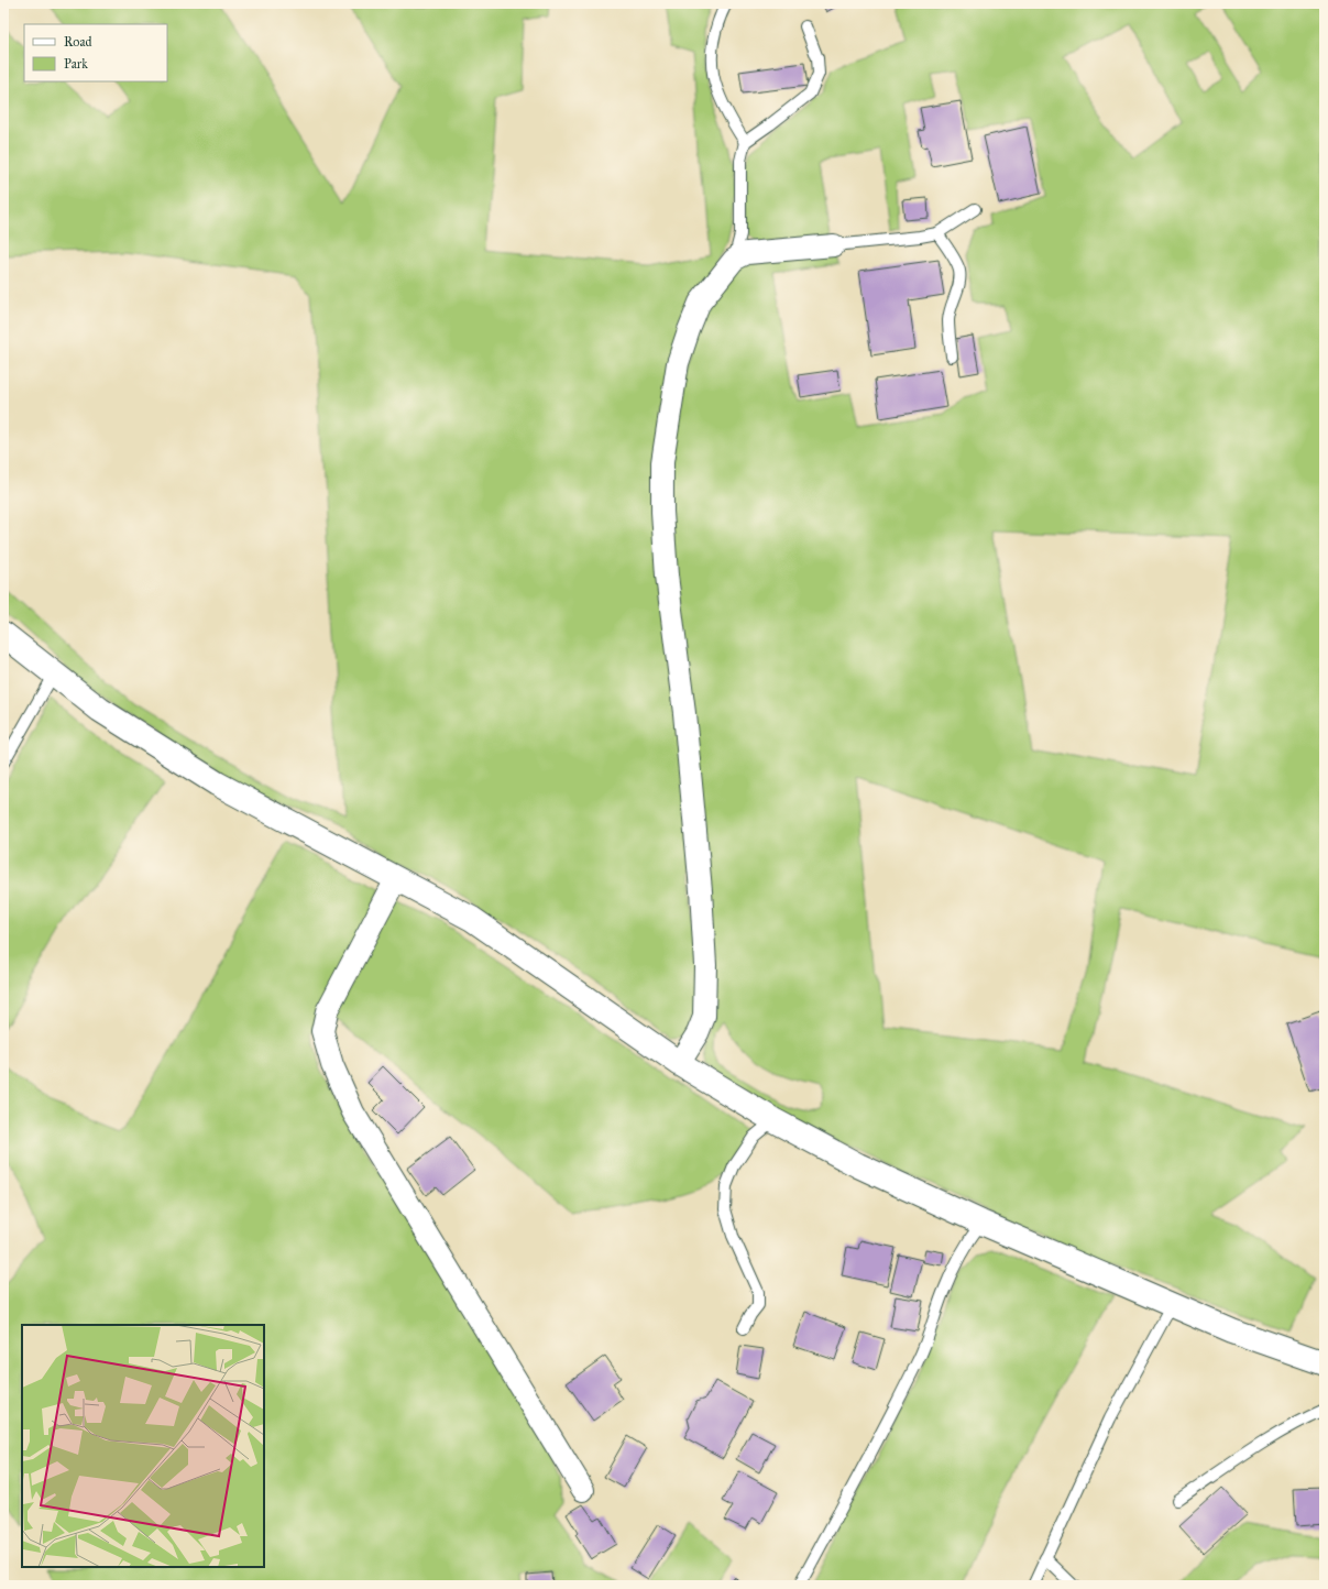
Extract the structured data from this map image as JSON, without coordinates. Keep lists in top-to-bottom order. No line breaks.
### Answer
{"legend":["Road","Park"]}
